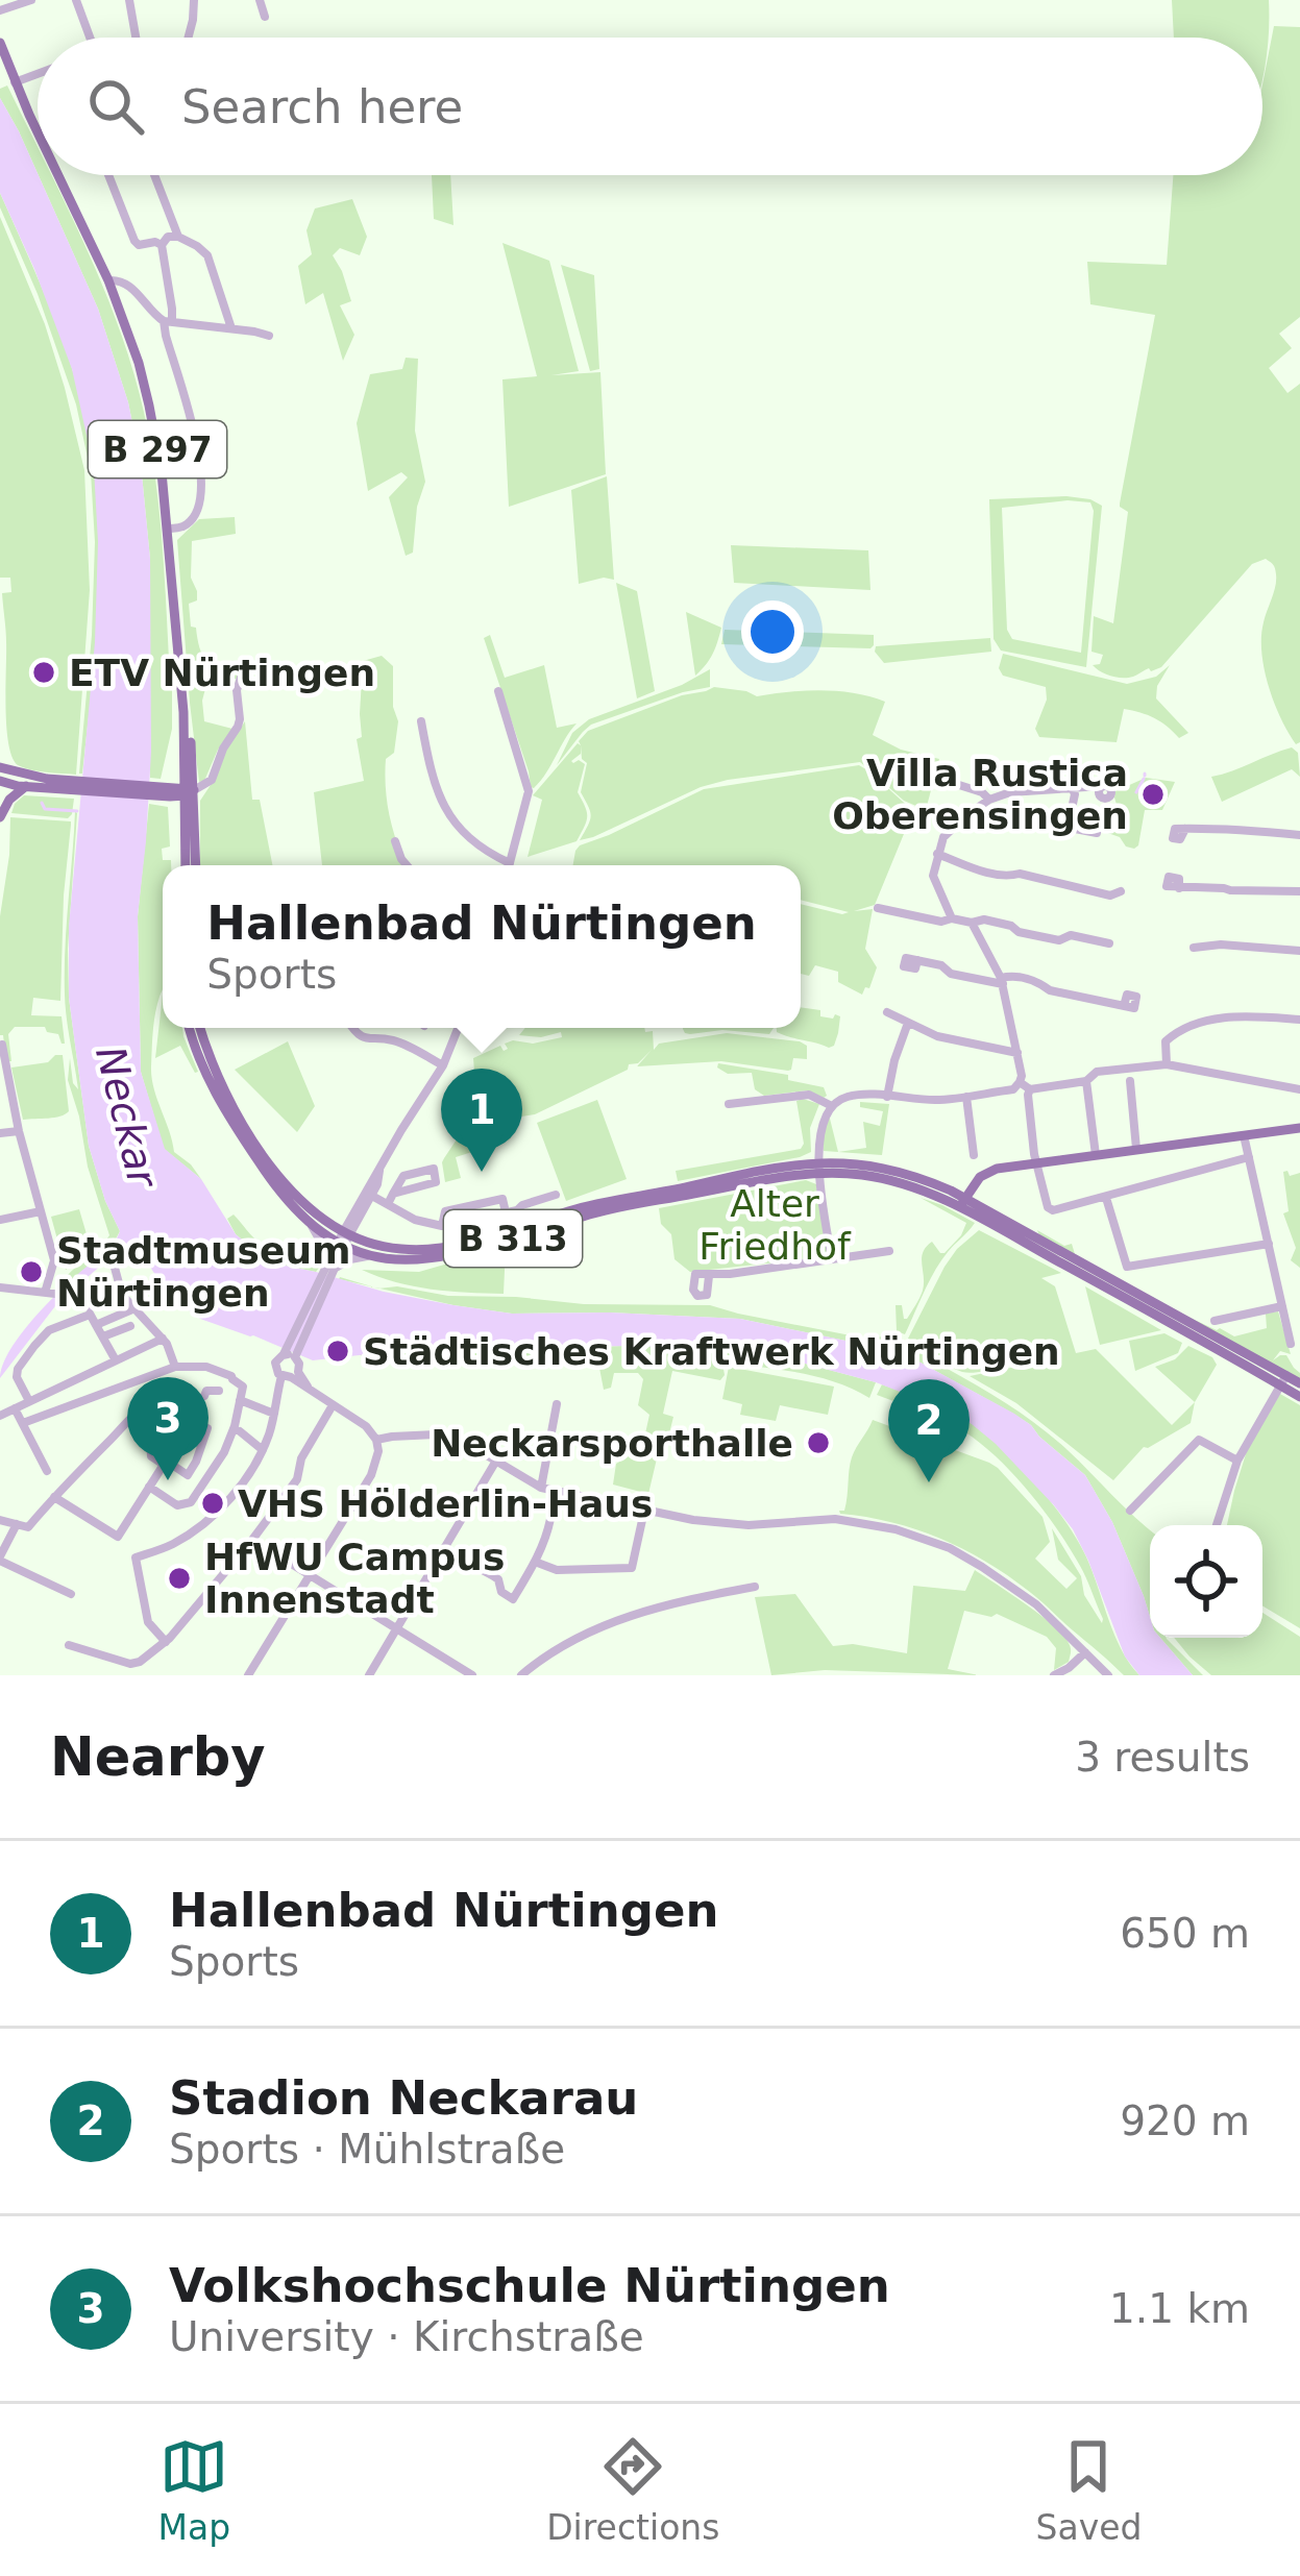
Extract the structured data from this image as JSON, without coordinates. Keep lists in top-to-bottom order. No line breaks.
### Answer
{"streets":{"main road":["B 297","B 313"]},"water":["Neckar"],"parks":["Alter Friedhof"],"places":["ETV Nürtingen","Villa Rustica Oberensingen","Stadtmuseum Nürtingen","Städtisches Kraftwerk Nürtingen","Neckarsporthalle","VHS Hölderlin-Haus","HfWU Campus Innenstadt"],"page":{"search":"Search here","popup":["Hallenbad Nürtingen","Sports"],"pins":["1","3","2"],"heading":["Nearby","3 results"],"list":[{"mark":"1","name":"Hallenbad Nürtingen","note":"Sports","value":"650 m"},{"mark":"2","name":"Stadion Neckarau","note":"Sports · Mühlstraße","value":"920 m"},{"mark":"3","name":"Volkshochschule Nürtingen","note":"University · Kirchstraße","value":"1.1 km"}],"nav":["Map","Directions","Saved"]}}
